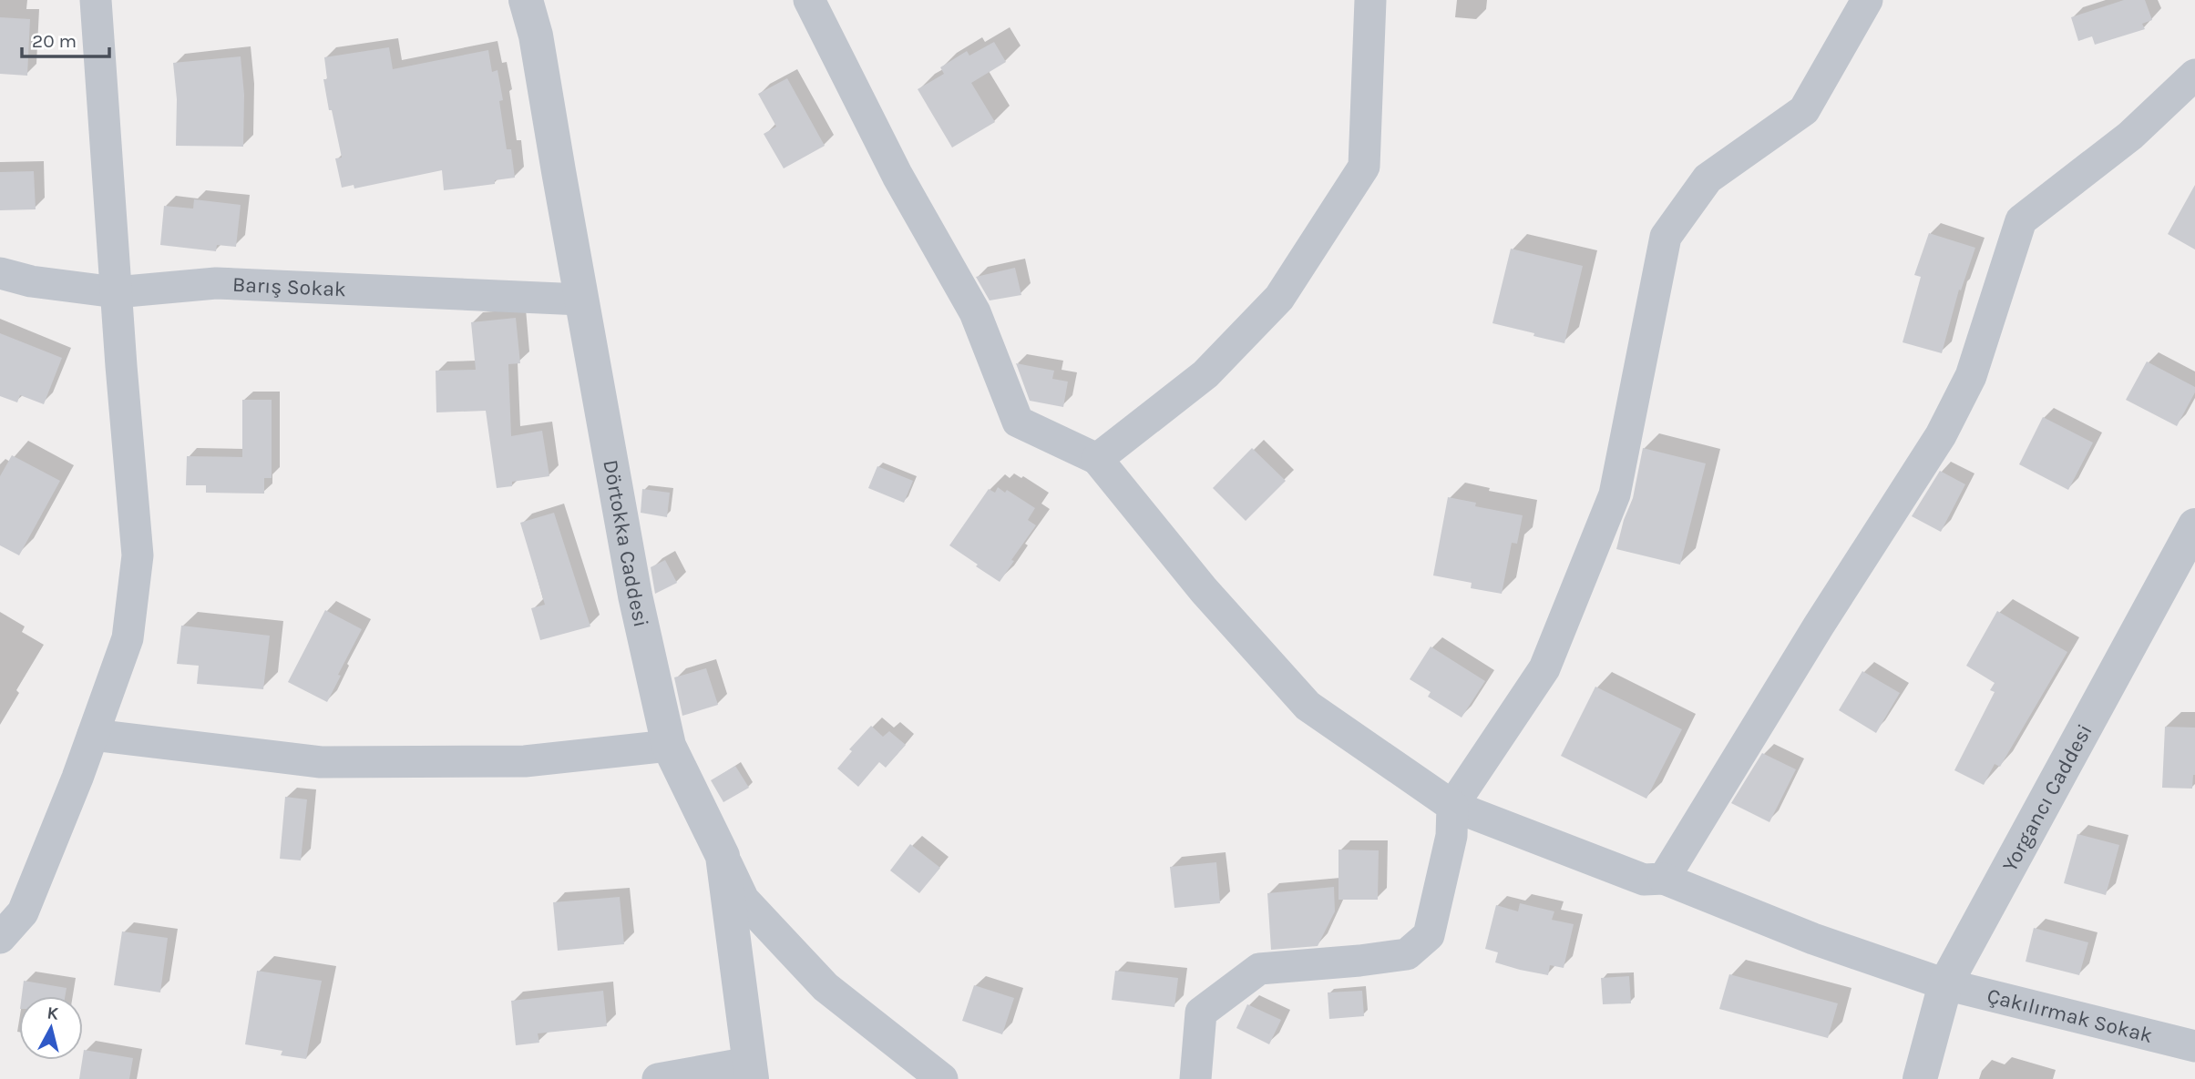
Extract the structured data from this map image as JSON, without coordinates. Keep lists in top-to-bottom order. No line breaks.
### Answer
{"streets":{"street":["Barış Sokak","Dörtokka Caddesi","Yorgancı Caddesi","Çakılırmak Sokak"]},"crossings":[["Barış Sokak","Dörtokka Caddesi"],["Yorgancı Caddesi","Çakılırmak Sokak"]],"scale_bar":"20 m","north":"top"}
